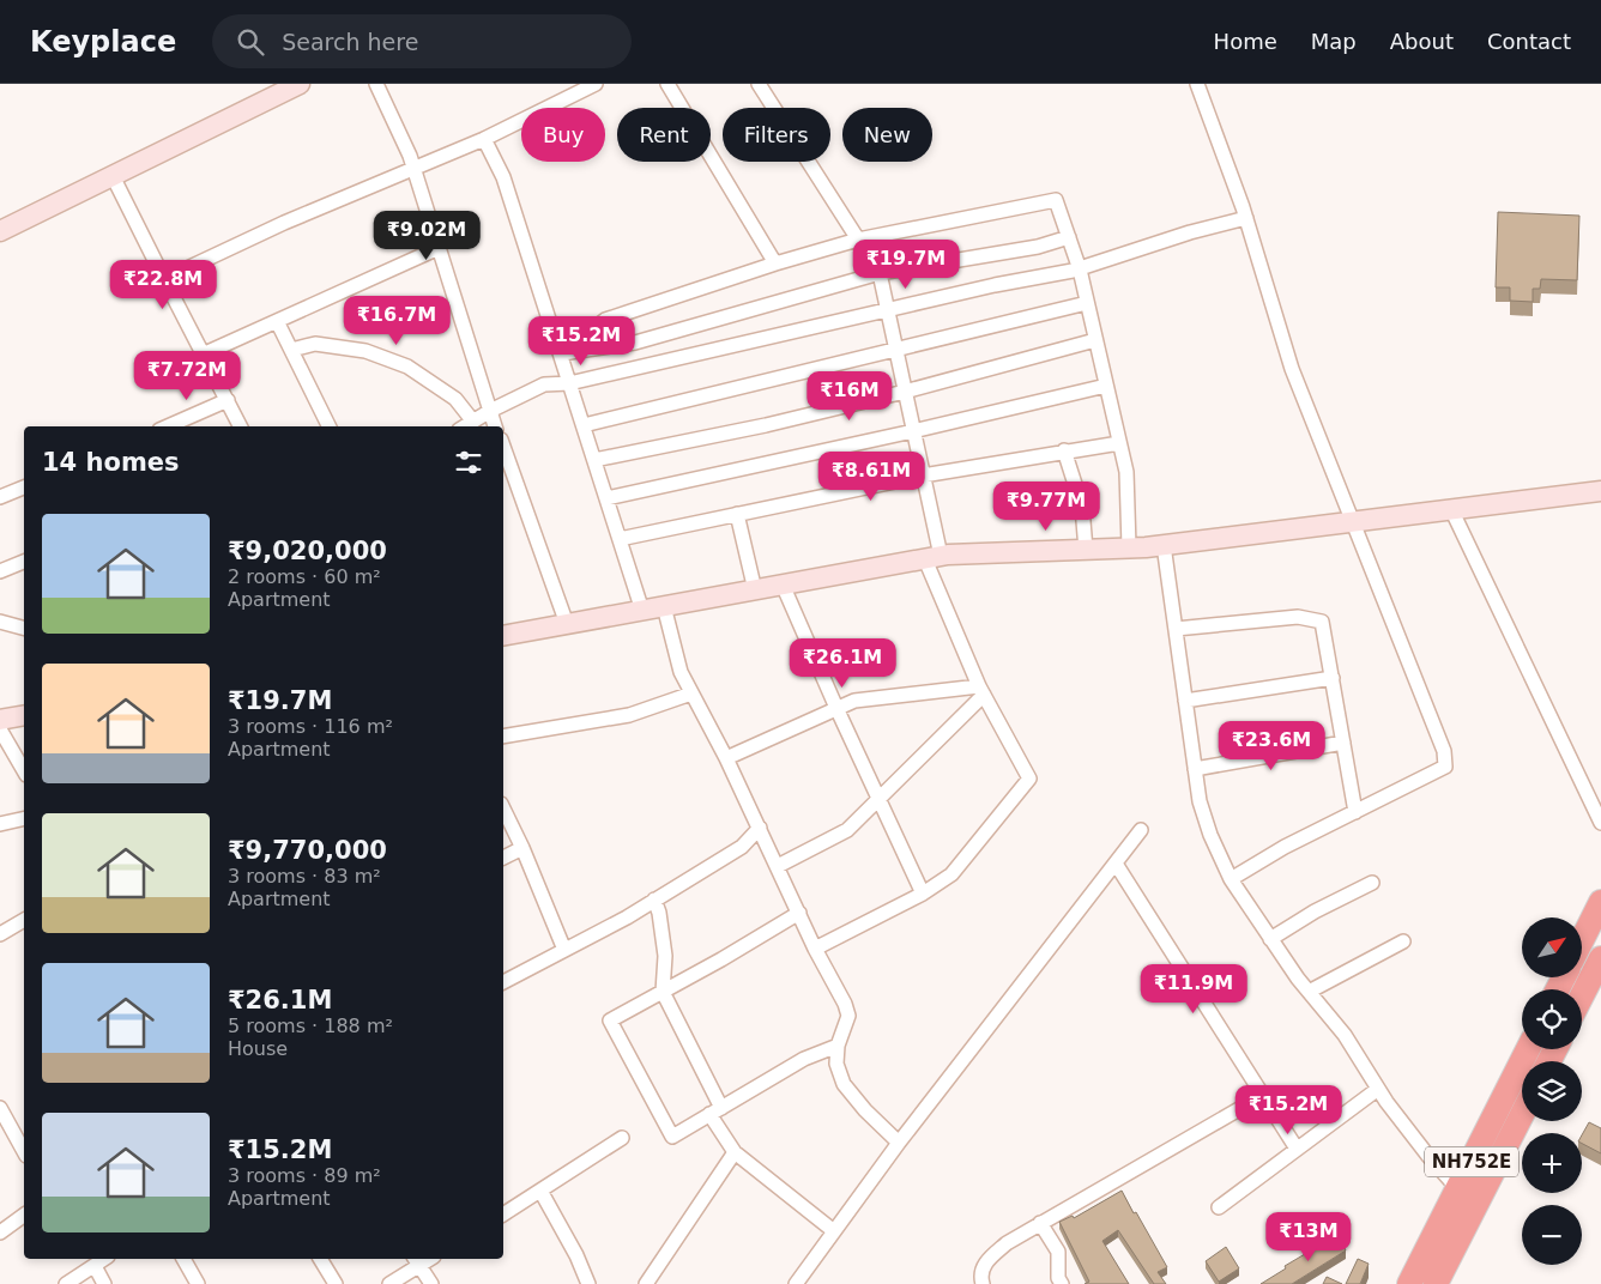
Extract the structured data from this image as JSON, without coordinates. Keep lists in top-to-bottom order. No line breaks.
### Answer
{"streets":{"highway":["NH752E"]},"north":"top right","page":{"header":"Keyplace","search":"Search here","nav":["Home","Map","About","Contact"],"chip":["Buy","Rent","Filters","New"],"price":["₹9.02M","₹19.7M","₹22.8M","₹16.7M","₹15.2M","₹7.72M","₹16M","₹8.61M","₹9.77M","₹26.1M","₹23.6M","₹11.9M","₹15.2M","₹13M"],"heading":"14 homes","list":[{"name":"₹9,020,000","note":"2 rooms · 60 m² · Apartment"},{"name":"₹19.7M","note":"3 rooms · 116 m² · Apartment"},{"name":"₹9,770,000","note":"3 rooms · 83 m² · Apartment"},{"name":"₹26.1M","note":"5 rooms · 188 m² · House"},{"name":"₹15.2M","note":"3 rooms · 89 m² · Apartment"}],"map_buttons":["+","−"]}}
